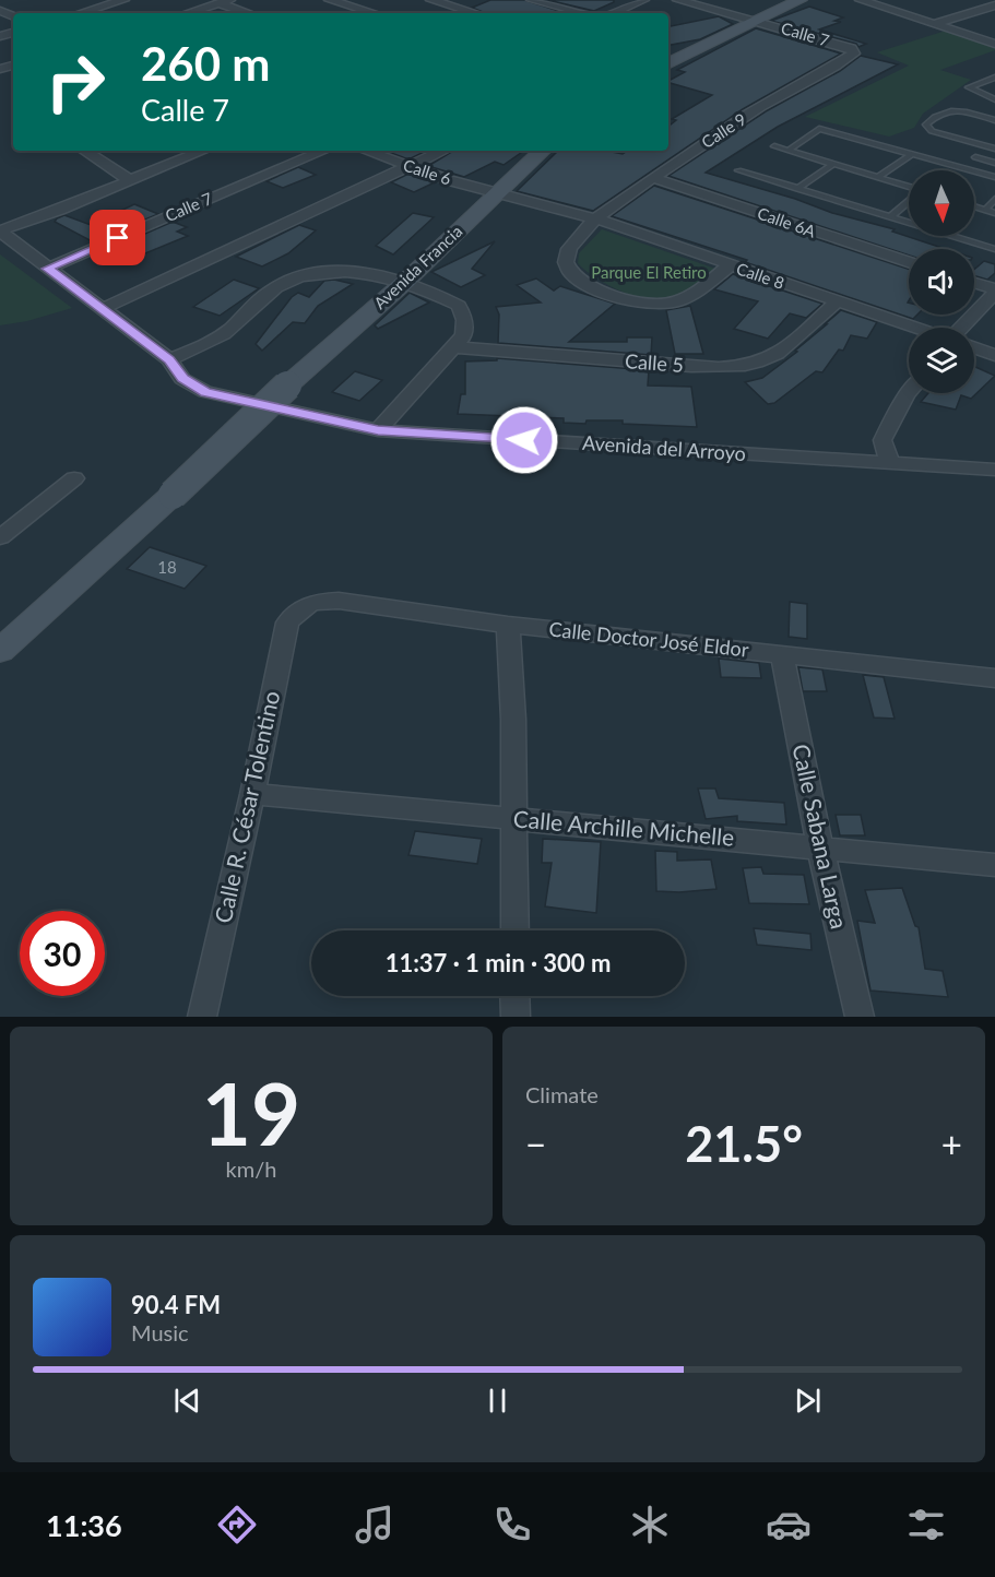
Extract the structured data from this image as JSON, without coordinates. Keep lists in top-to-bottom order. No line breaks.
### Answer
{"streets":{"main road":["Avenida Francia"],"street":["Calle 7","Calle 9","Calle 6","Calle 6A","Calle 8","Calle 5","Avenida del Arroyo","Calle Doctor José Eldor","Calle R. César Tolentino","Calle Archille Michelle","Calle Sabana Larga"]},"crossings":[["Calle 7","Calle 9"],["Calle 7","Avenida del Arroyo"],["Calle 9","Calle 6A"],["Calle 9","Calle 8"],["Calle 6","Avenida Francia"],["Calle 6","Calle 8"],["Avenida Francia","Calle 8"],["Calle 8","Calle 5"],["Calle Doctor José Eldor","Calle R. César Tolentino"],["Calle Doctor José Eldor","Calle Sabana Larga"],["Calle R. César Tolentino","Calle Archille Michelle"],["Calle Archille Michelle","Calle Sabana Larga"]],"parks":["Parque El Retiro"],"house_numbers":["18"],"north":"bottom","page":{"turn":["260 m","Calle 7"],"limit":"30","trip":"11:37 · 1 min · 300 m","tile":[["19","km/h"],"Climate"],"heat":["−","21.5°","+"],"song":["90.4 FM","Music"],"tabs":"11:36"}}
